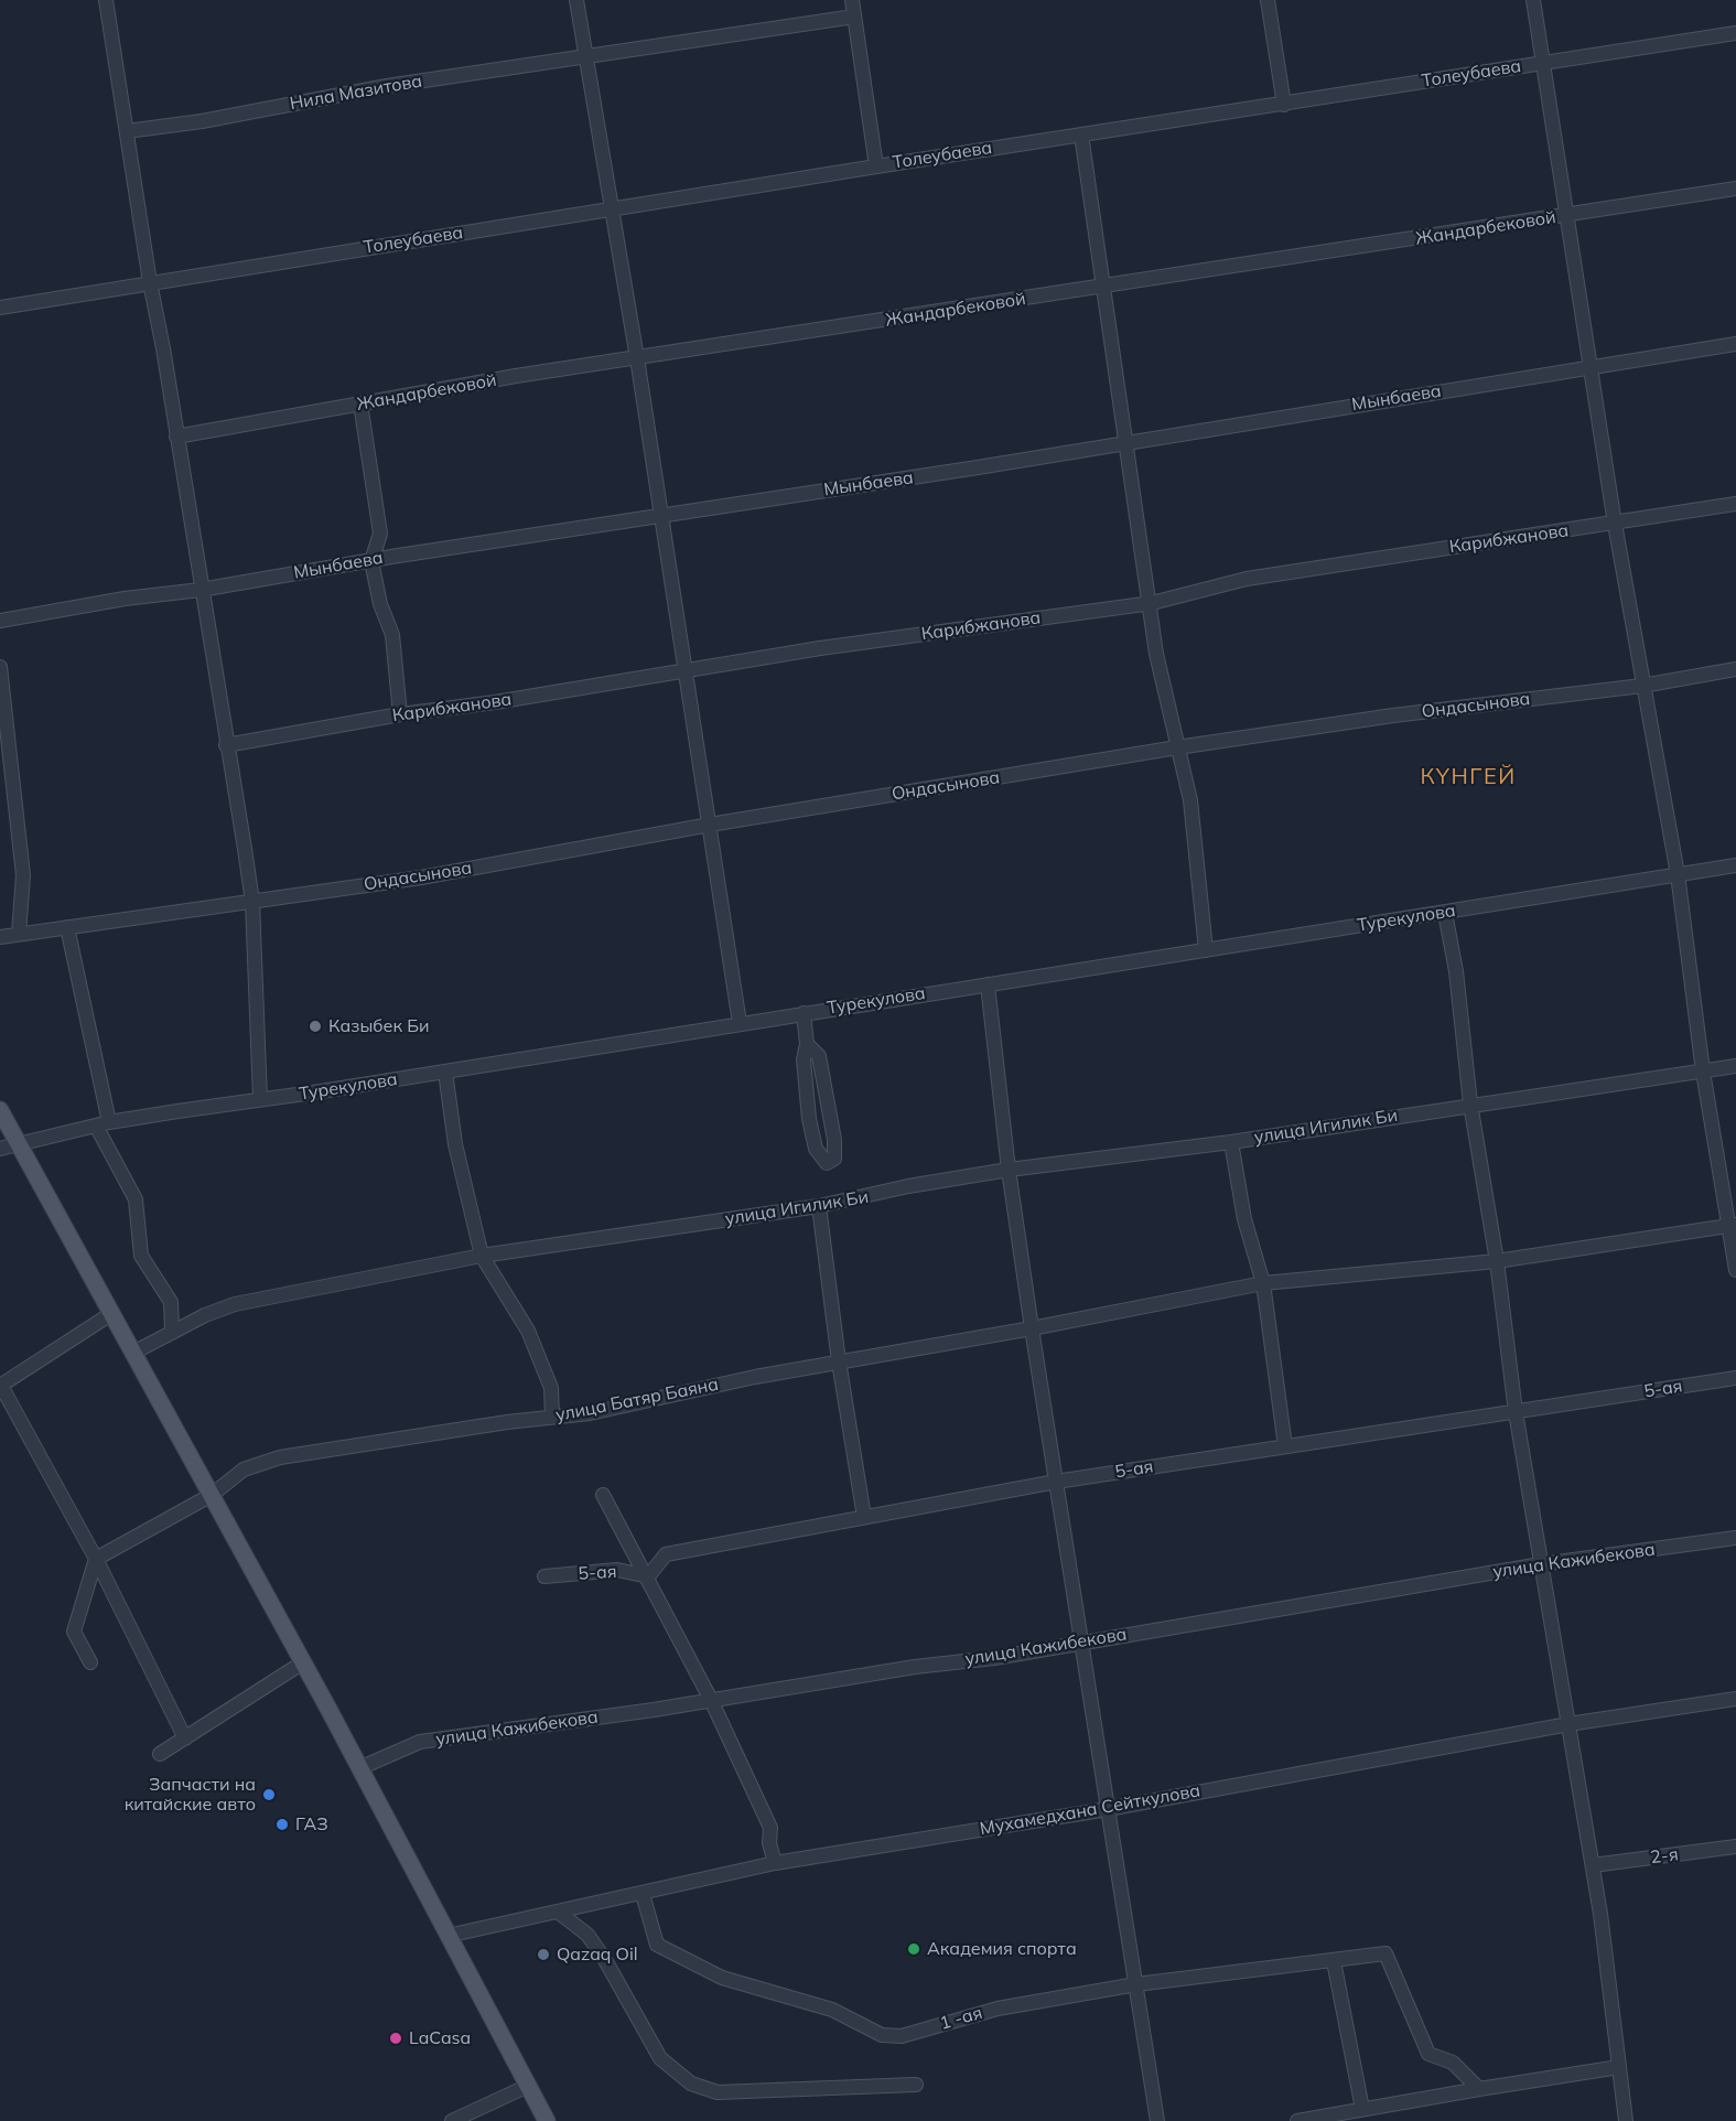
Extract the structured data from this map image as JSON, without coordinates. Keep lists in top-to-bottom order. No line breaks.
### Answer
{"streets":{"street":["Толеубаева","Нила Мазитова","Жандарбековой","Мынбаева","Карибжанова","Ондасынова","Турекулова","улица Игилик Би","5-ая","улица Батяр Баяна","улица Кажибекова","Мухамедхана Сейткулова","2-я","1 -ая"]},"crossings":[["Мухамедхана Сейткулова","1 -ая"]],"districts":["КҮНГЕЙ"],"places":["Казыбек Би","Запчасти на китайские авто","ГАЗ","Академия спорта","Qazaq Oil","LaCasa"]}
